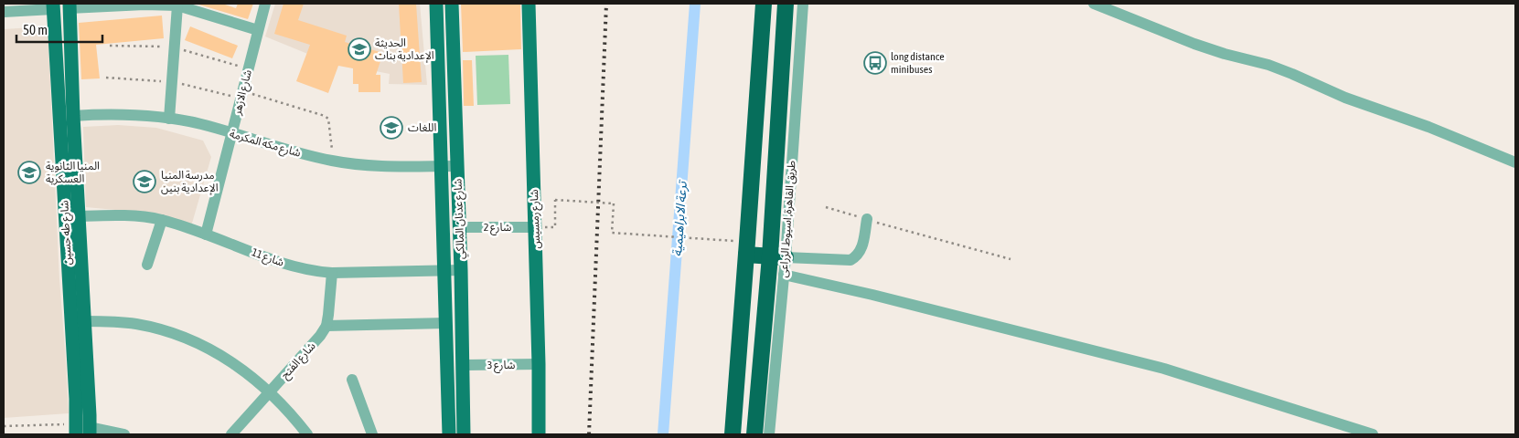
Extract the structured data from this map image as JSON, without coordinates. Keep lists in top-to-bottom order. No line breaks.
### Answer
{"streets":{"highway":["طريق القاهرة, اسيوط الزراعى"],"main road":["شارع عدنان المالكي","شارع رمسيس","شارع طه حسين"],"street":["شارع الازهر","شارع مكه المكرمة","شارع 2","شارع 11","شارع الفتح","شارع 3"]},"crossings":[["شارع الازهر","شارع مكه المكرمة"],["شارع الازهر","شارع 11"],["شارع مكه المكرمة","شارع عدنان المالكي"],["شارع مكه المكرمة","شارع طه حسين"],["شارع عدنان المالكي","شارع 2"],["شارع عدنان المالكي","شارع 11"],["شارع عدنان المالكي","شارع 3"],["شارع رمسيس","شارع 2"],["شارع رمسيس","شارع 3"],["شارع طه حسين","شارع 11"]],"water":["ترعة الابراهيمية"],"places":{"school or university":["الحديثة الإعدادية بنات","اللغات","المنيا الثانوية العسكرية","مدرسة المنيا الإعدادية بنين"],"bus stop":["long distance minibuses"]},"scale_bar":"50 m"}
